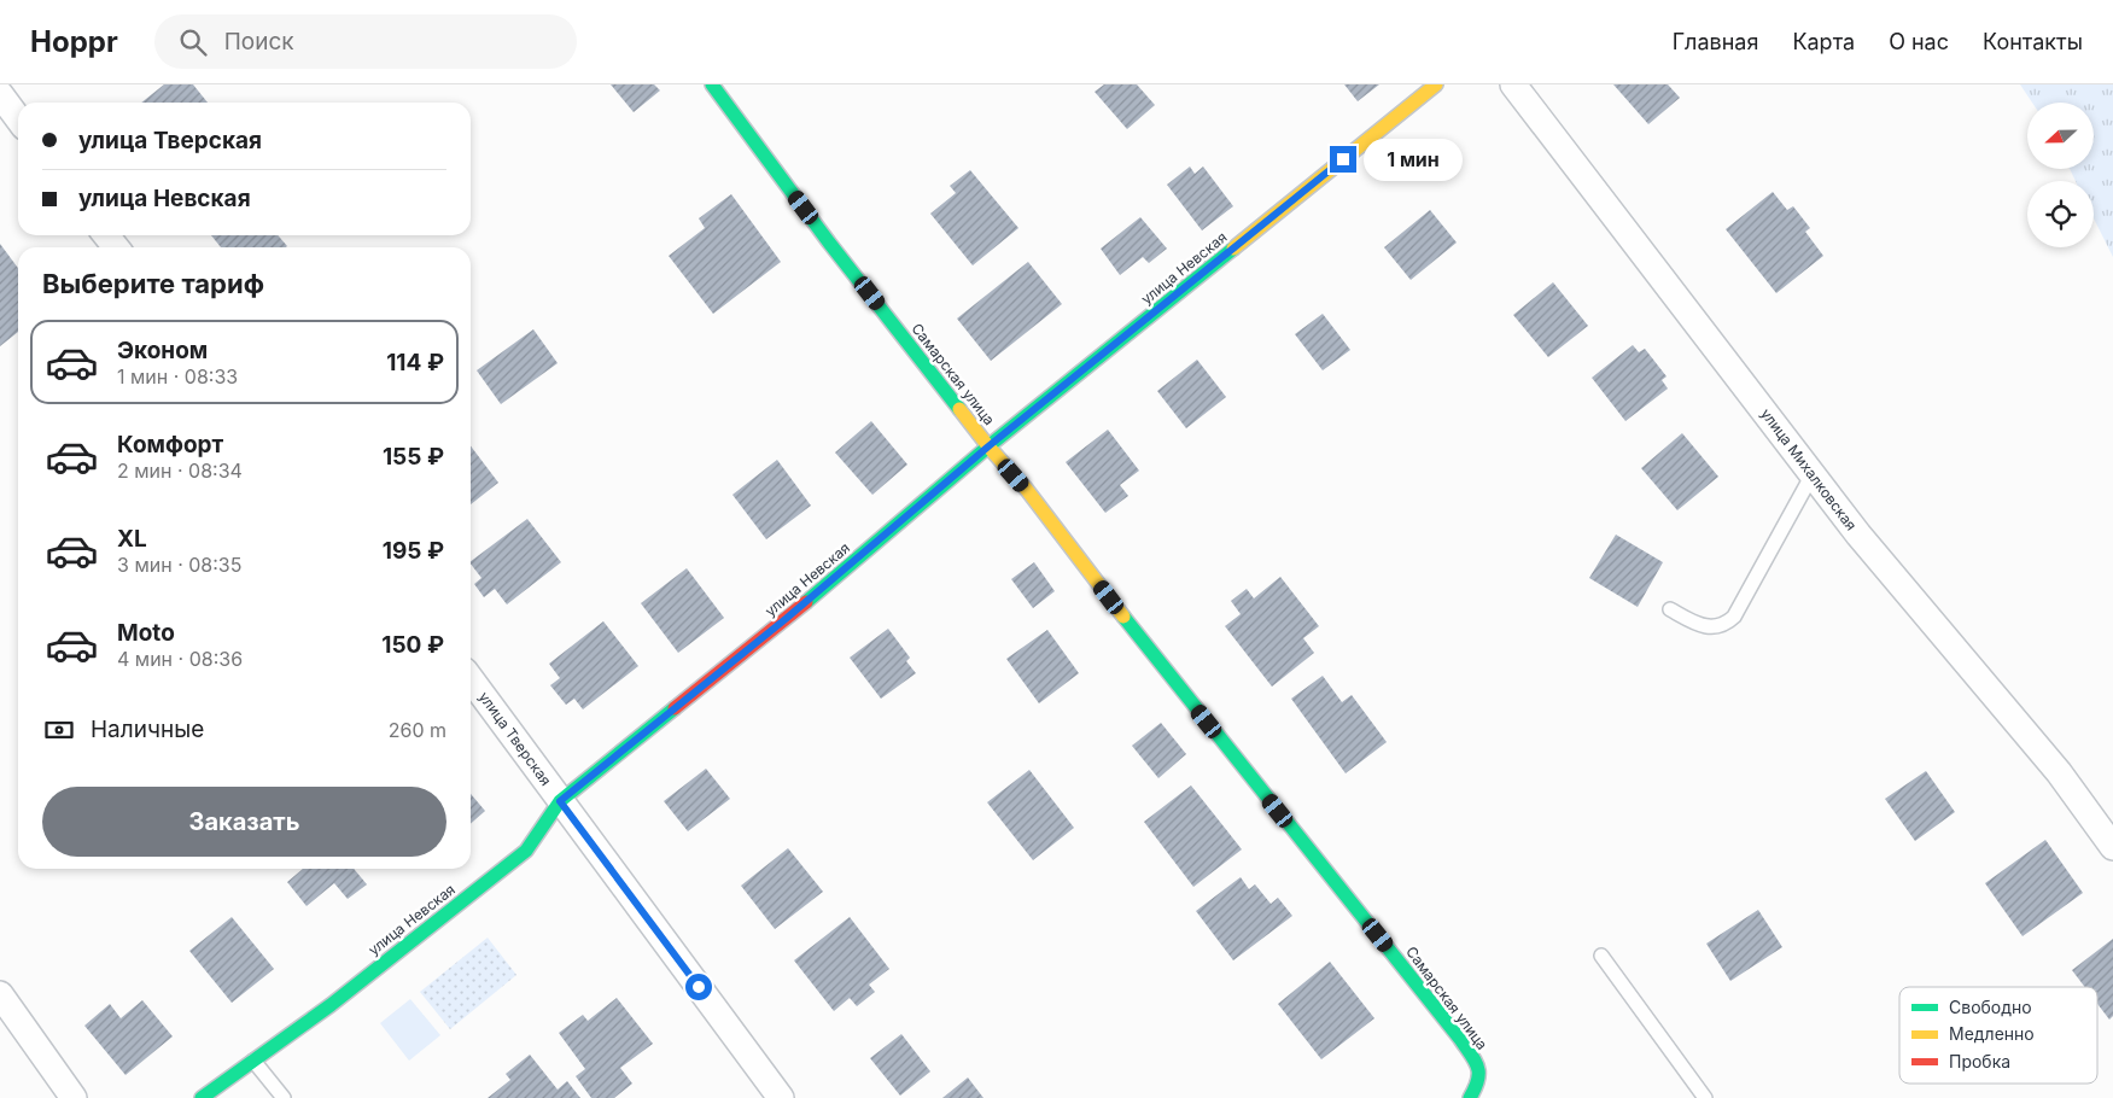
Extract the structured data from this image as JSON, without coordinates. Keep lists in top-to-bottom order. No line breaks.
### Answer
{"streets":{"street":["улица Невская","Самарская улица","улица Михалковская","улица Тверская"]},"crossings":[["улица Невская","Самарская улица"],["улица Невская","улица Тверская"]],"legend":["Свободно","Медленно","Пробка"],"north":"left","page":{"header":"Hoppr","search":"Поиск","nav":["Главная","Карта","О нас","Контакты"],"banner":["улица Тверская","улица Невская"],"bubble":"1 мин","heading":"Выберите тариф","list":[{"name":"Эконом","note":"1 мин · 08:33","value":"114 ₽"},{"name":"Комфорт","note":"2 мин · 08:34","value":"155 ₽"},{"name":"XL","note":"3 мин · 08:35","value":"195 ₽"},{"name":"Moto","note":"4 мин · 08:36","value":"150 ₽"}],"pay":["Наличные","260 m"],"buttons":"Заказать"}}
